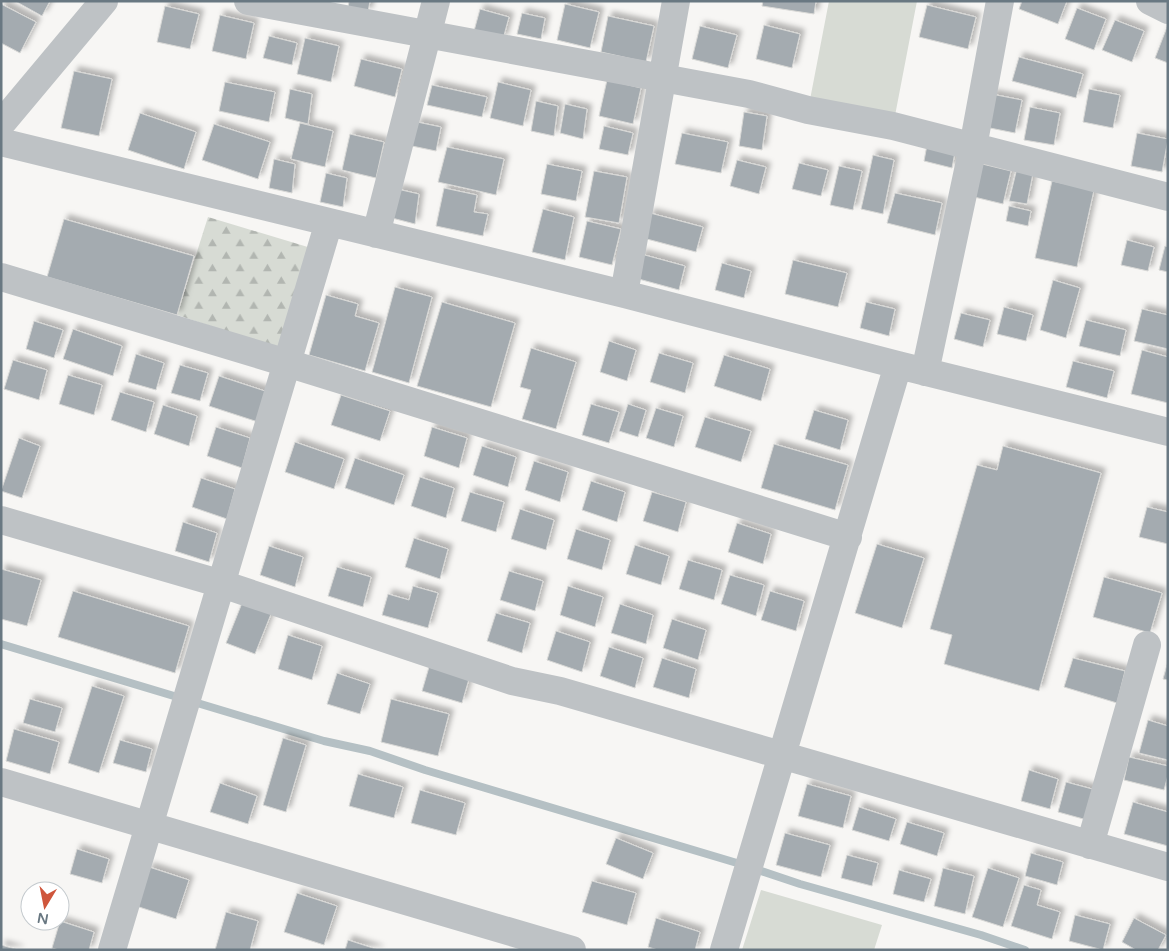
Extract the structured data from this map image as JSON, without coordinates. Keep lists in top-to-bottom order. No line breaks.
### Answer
{"north":"bottom"}
